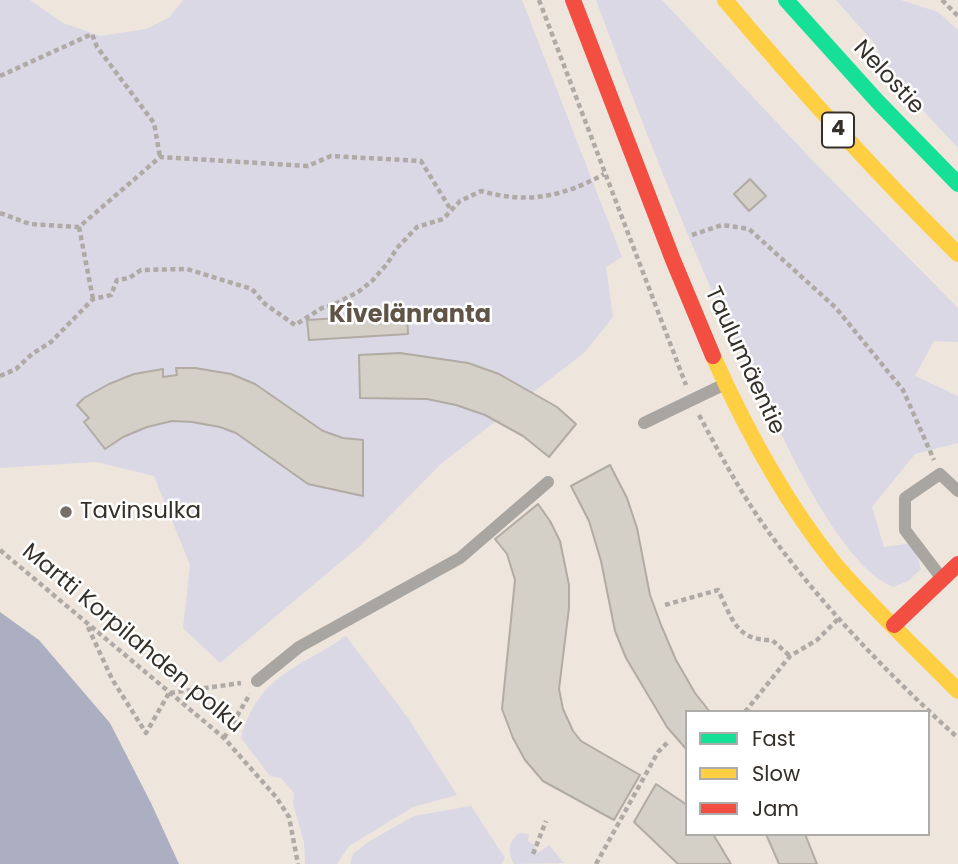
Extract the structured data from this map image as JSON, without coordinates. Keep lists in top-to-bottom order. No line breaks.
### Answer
{"streets":{"main road":["Nelostie","4","Taulumäentie"],"path":["Martti Korpilahden polku"]},"districts":["Kivelänranta"],"places":["Tavinsulka"],"legend":["Fast","Slow","Jam"]}
